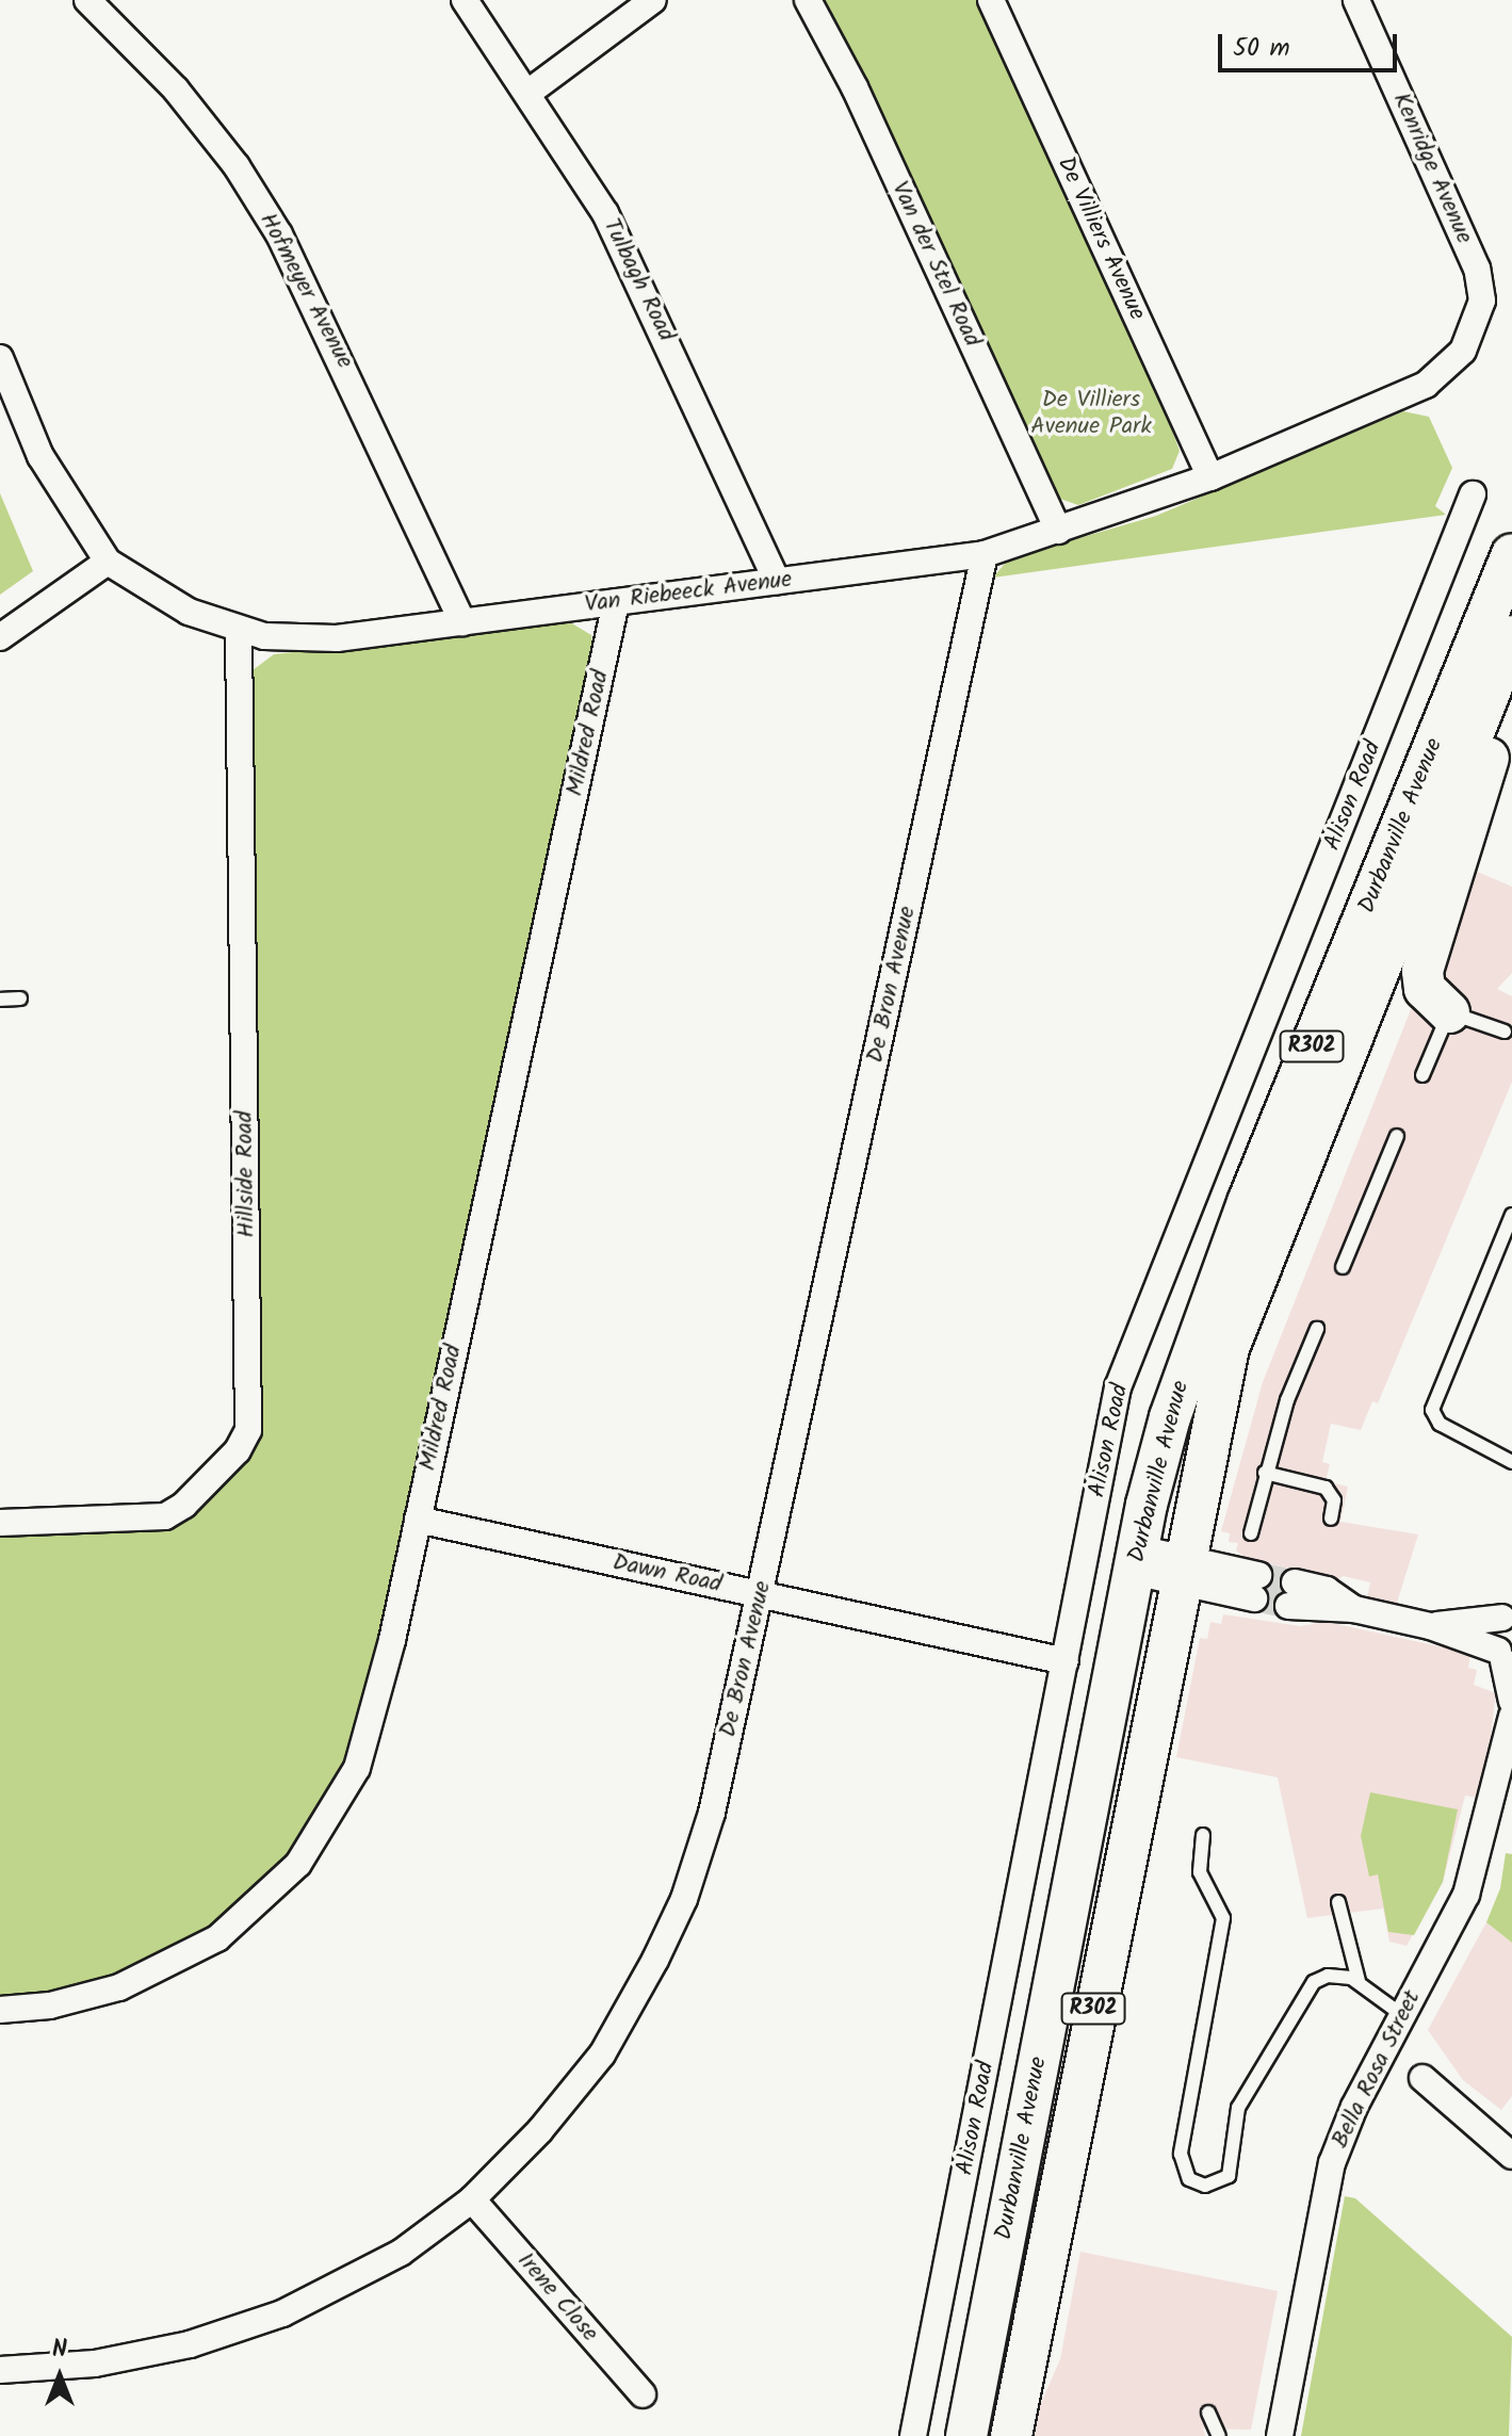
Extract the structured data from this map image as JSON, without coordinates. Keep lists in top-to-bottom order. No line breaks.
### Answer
{"streets":{"main road":["Durbanville Avenue","R302"],"street":["Kenridge Avenue","De Villiers Avenue","Van der Stel Road","Tulbagh Road","Hofmeyer Avenue","Van Riebeeck Avenue","Mildred Road","Alison Road","De Bron Avenue","Hillside Road","Dawn Road","Bella Rosa Street","Irene Close"]},"crossings":[["Kenridge Avenue","Van Riebeeck Avenue"],["De Villiers Avenue","Van Riebeeck Avenue"],["Van der Stel Road","Van Riebeeck Avenue"],["Tulbagh Road","Van Riebeeck Avenue"],["Hofmeyer Avenue","Van Riebeeck Avenue"],["Van Riebeeck Avenue","Mildred Road"],["Van Riebeeck Avenue","De Bron Avenue"],["Van Riebeeck Avenue","Hillside Road"],["Mildred Road","Dawn Road"],["Alison Road","Dawn Road"],["De Bron Avenue","Dawn Road"],["De Bron Avenue","Irene Close"]],"parks":["De Villiers Avenue Park"],"scale_bar":"50 m","north":"top"}
